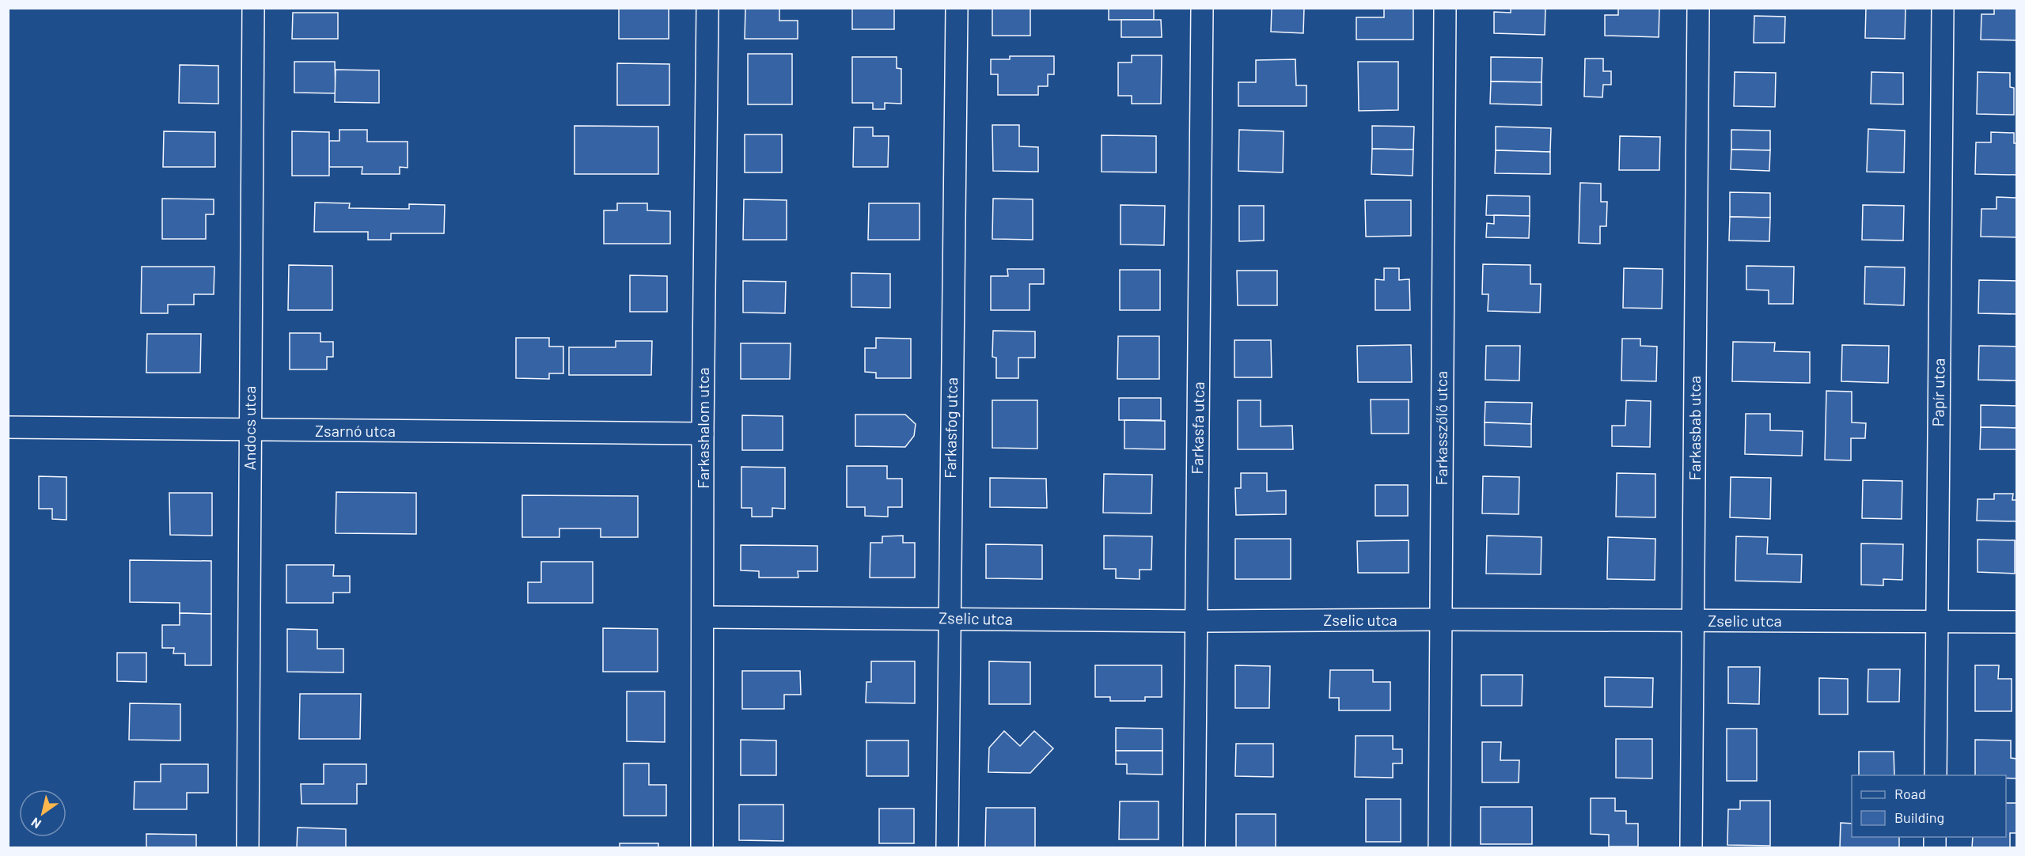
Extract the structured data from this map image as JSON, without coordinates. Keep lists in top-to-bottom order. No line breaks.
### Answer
{"streets":{"street":["Papír utca","Andocs utca","Farkashalom utca","Farkasfog utca","Farkasfa utca","Farkasszőlő utca","Farkasbab utca","Zsarnó utca","Zselic utca"]},"crossings":[["Papír utca","Zselic utca"],["Andocs utca","Zsarnó utca"],["Farkashalom utca","Zsarnó utca"],["Farkashalom utca","Zselic utca"],["Farkasfog utca","Zselic utca"],["Farkasfa utca","Zselic utca"],["Farkasszőlő utca","Zselic utca"],["Farkasbab utca","Zselic utca"]],"legend":["Road","Building"],"north":"bottom left"}
